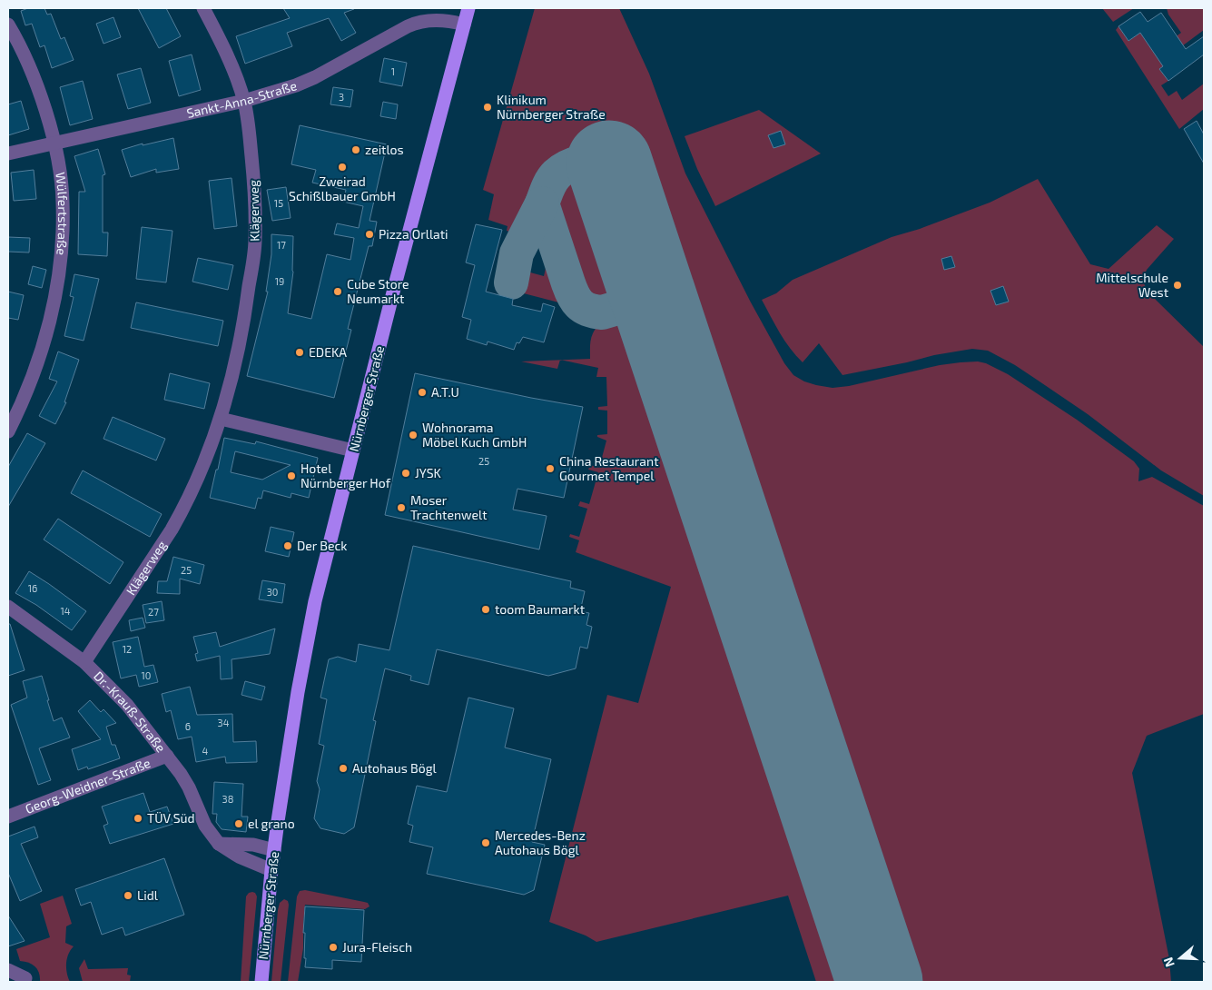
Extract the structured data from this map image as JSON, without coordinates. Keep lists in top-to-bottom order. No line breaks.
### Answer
{"streets":{"main road":["Nürnberger Straße"],"street":["Sankt-Anna-Straße","Klägerweg","Wülfertstraße","Dr.-Krauß-Straße","Georg-Weidner-Straße"]},"crossings":[["Sankt-Anna-Straße","Klägerweg"],["Sankt-Anna-Straße","Wülfertstraße"],["Sankt-Anna-Straße","Nürnberger Straße"],["Klägerweg","Dr.-Krauß-Straße"],["Nürnberger Straße","Dr.-Krauß-Straße"],["Dr.-Krauß-Straße","Georg-Weidner-Straße"]],"places":["Klinikum Nürnberger Straße","zeitlos","Zweirad Schißlbauer GmbH","Pizza Orllati","Mittelschule West","Cube Store Neumarkt","EDEKA","A.T.U","Wohnorama Möbel Kuch GmbH","China Restaurant Gourmet Tempel","JYSK","Hotel Nürnberger Hof","Moser Trachtenwelt","Der Beck","toom Baumarkt","Autohaus Bögl","TÜV Süd","el grano","Mercedes-Benz Autohaus Bögl","Lidl","Jura-Fleisch"],"house_numbers":["1","3","15","17","19","25","25","16","30","14","27","12","10","34","6","4","38"],"north":"left"}
